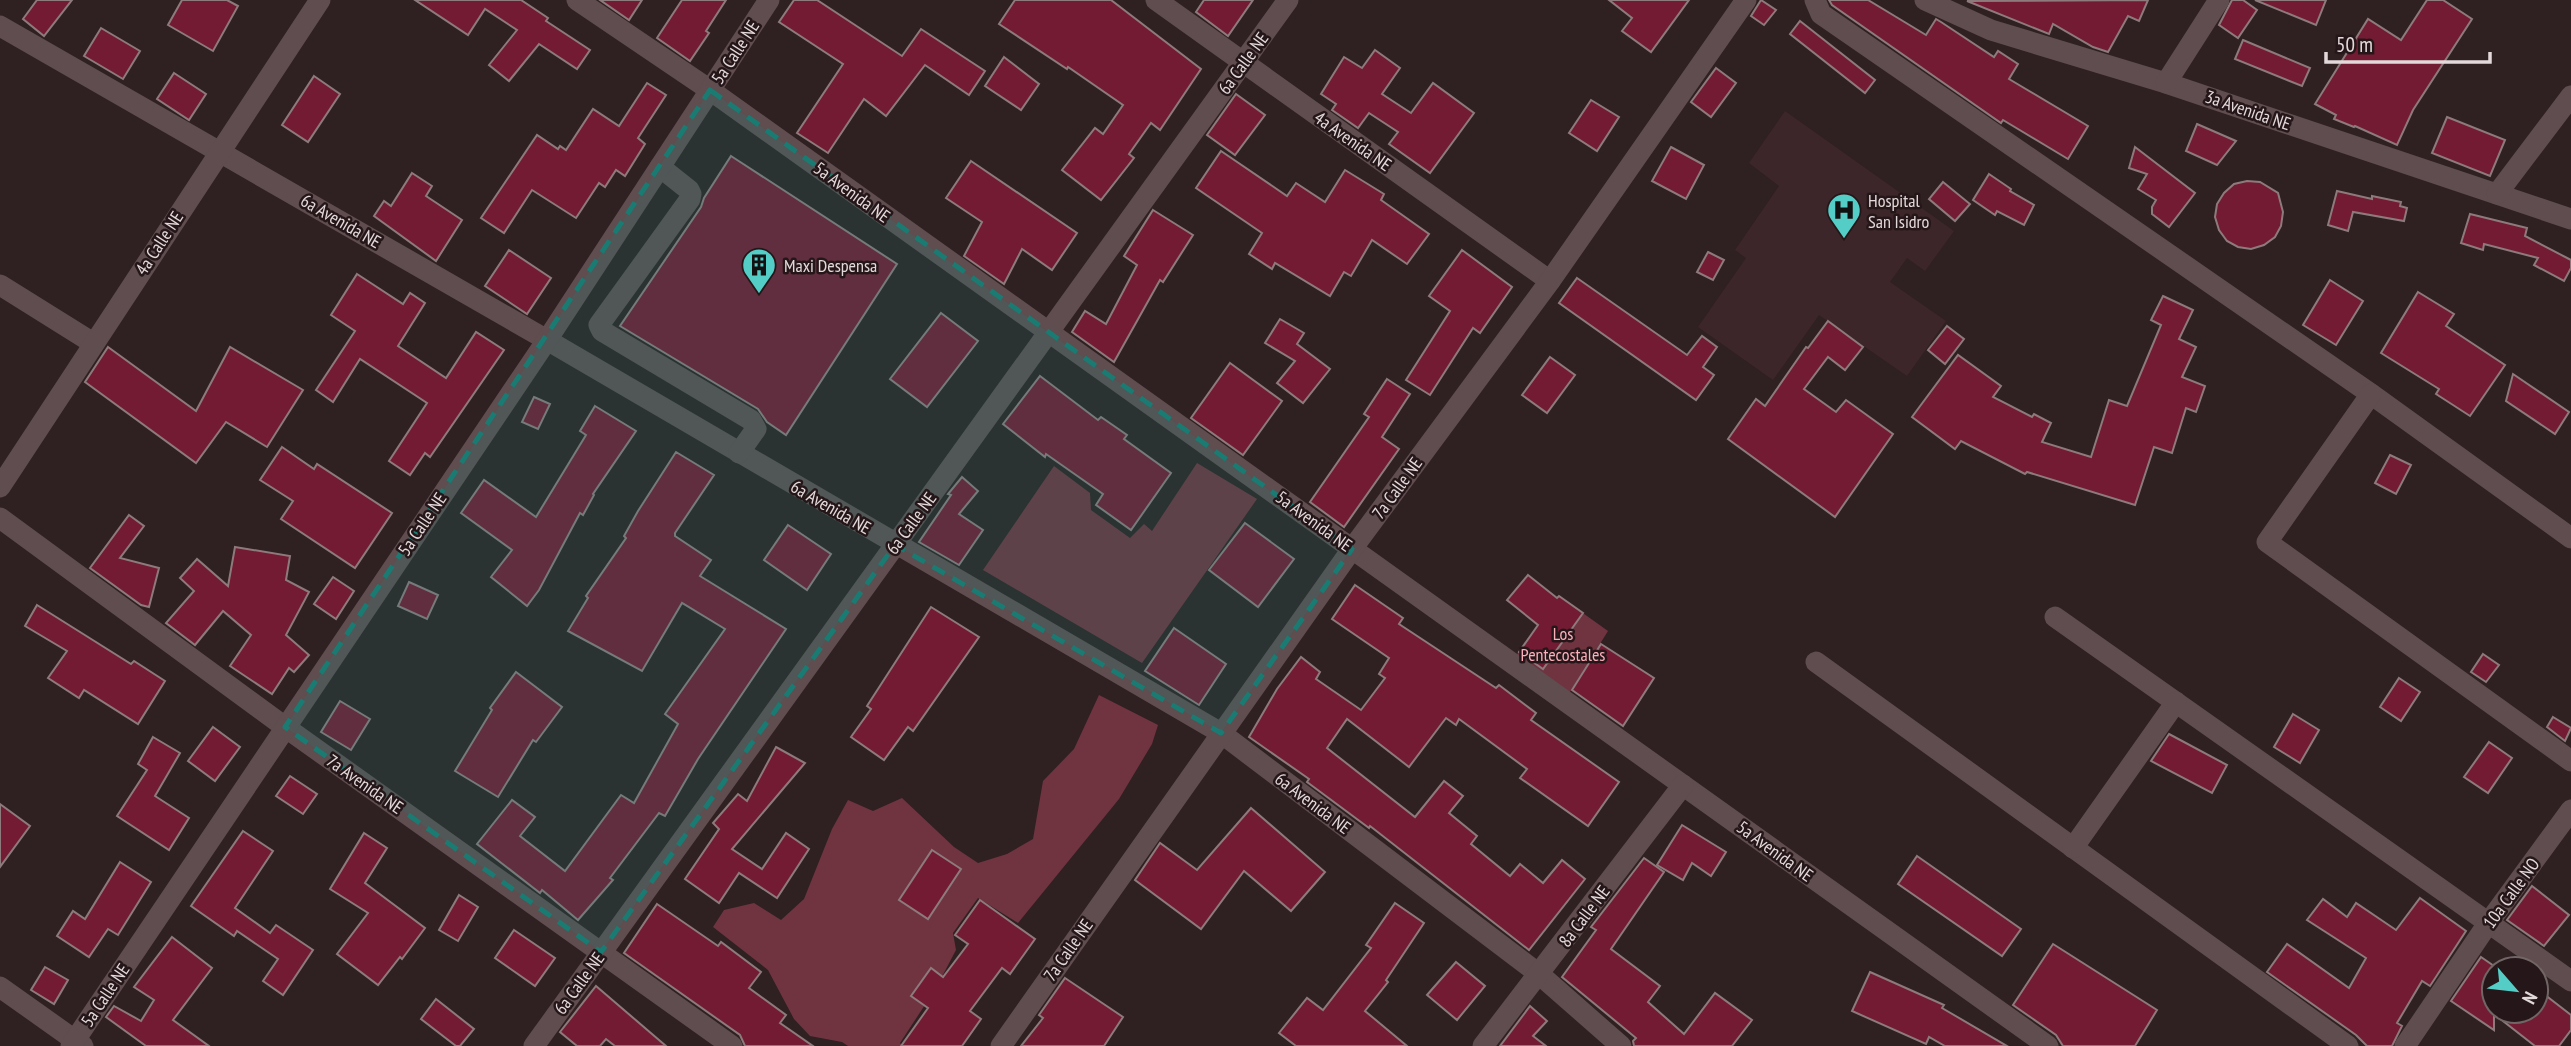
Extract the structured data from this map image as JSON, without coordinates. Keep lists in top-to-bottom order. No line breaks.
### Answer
{"streets":{"street":["5a Calle NE","6a Calle NE","3a Avenida NE","4a Avenida NE","5a Avenida NE","6a Avenida NE","4a Calle NE","7a Calle NE","7a Avenida NE","10a Calle NO","8a Calle NE"]},"crossings":[["5a Calle NE","5a Avenida NE"],["5a Calle NE","6a Avenida NE"],["5a Calle NE","7a Avenida NE"],["6a Calle NE","4a Avenida NE"],["6a Calle NE","5a Avenida NE"],["6a Calle NE","6a Avenida NE"],["6a Calle NE","7a Avenida NE"],["4a Avenida NE","7a Calle NE"],["5a Avenida NE","7a Calle NE"],["5a Avenida NE","8a Calle NE"],["6a Avenida NE","4a Calle NE"],["6a Avenida NE","7a Calle NE"],["6a Avenida NE","8a Calle NE"]],"parks":["Los Pentecostales"],"places":{"hospital":["Hospital San Isidro"],"building":["Maxi Despensa"]},"scale_bar":"50 m","north":"bottom right"}
